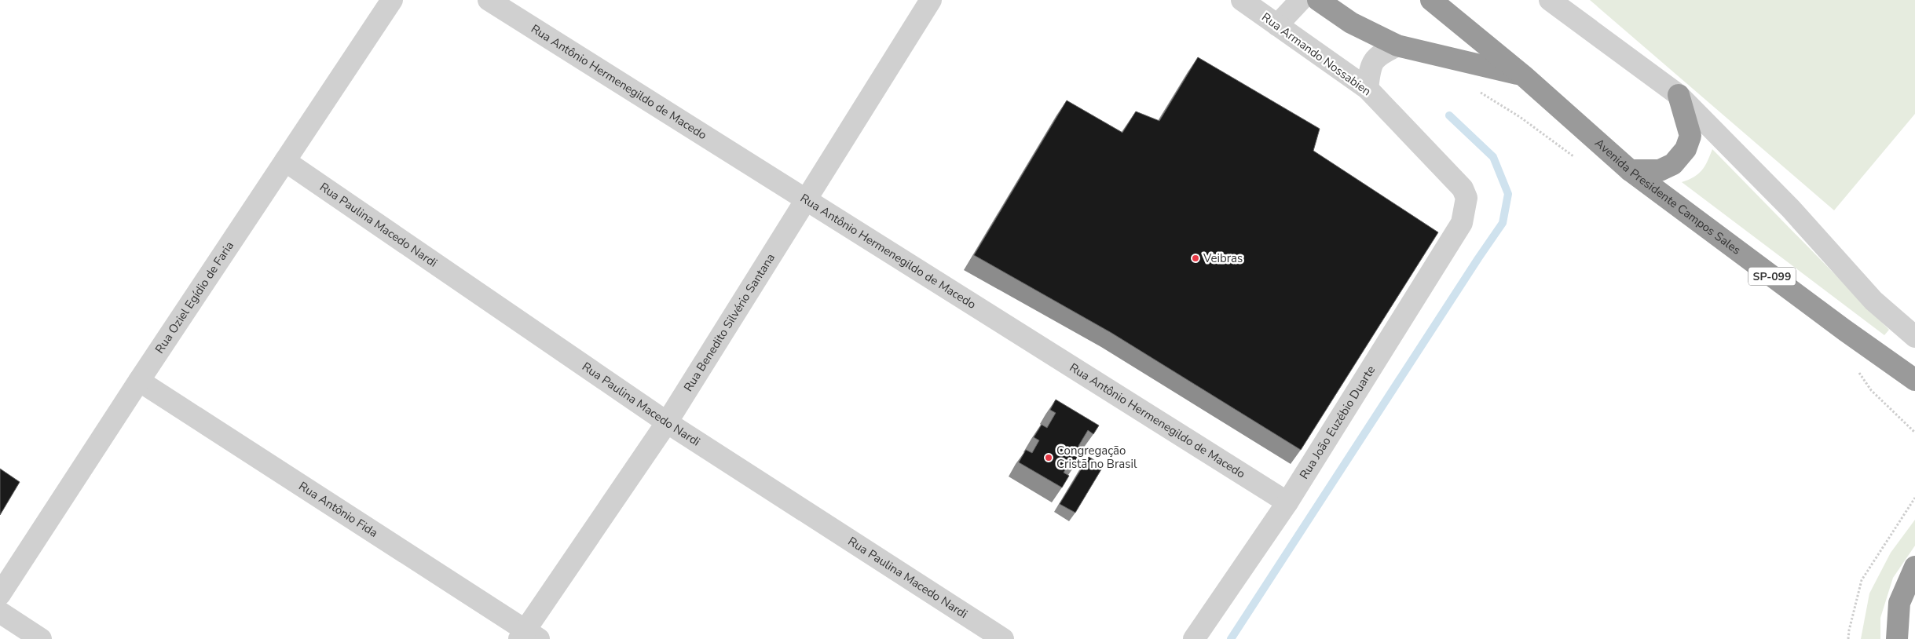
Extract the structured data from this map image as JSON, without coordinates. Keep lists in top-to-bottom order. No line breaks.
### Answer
{"streets":{"highway":["Avenida Presidente Campos Sales","SP-099"],"street":["Rua Armando Nossabien","Rua Antônio Hermenegildo de Macedo","Rua Paulina Macedo Nardi","Rua Oziel Egídio de Faria","Rua Benedito Silvério Santana","Rua João Euzébio Duarte","Rua Antônio Fida"]},"crossings":[["Rua Armando Nossabien","Rua João Euzébio Duarte"],["Rua Antônio Hermenegildo de Macedo","Rua Benedito Silvério Santana"],["Rua Antônio Hermenegildo de Macedo","Rua João Euzébio Duarte"],["Rua Paulina Macedo Nardi","Rua Oziel Egídio de Faria"],["Rua Paulina Macedo Nardi","Rua Benedito Silvério Santana"],["Rua Oziel Egídio de Faria","Rua Antônio Fida"],["Rua Benedito Silvério Santana","Rua Antônio Fida"]],"places":["Veibras","Congregação Cristã no Brasil"]}
